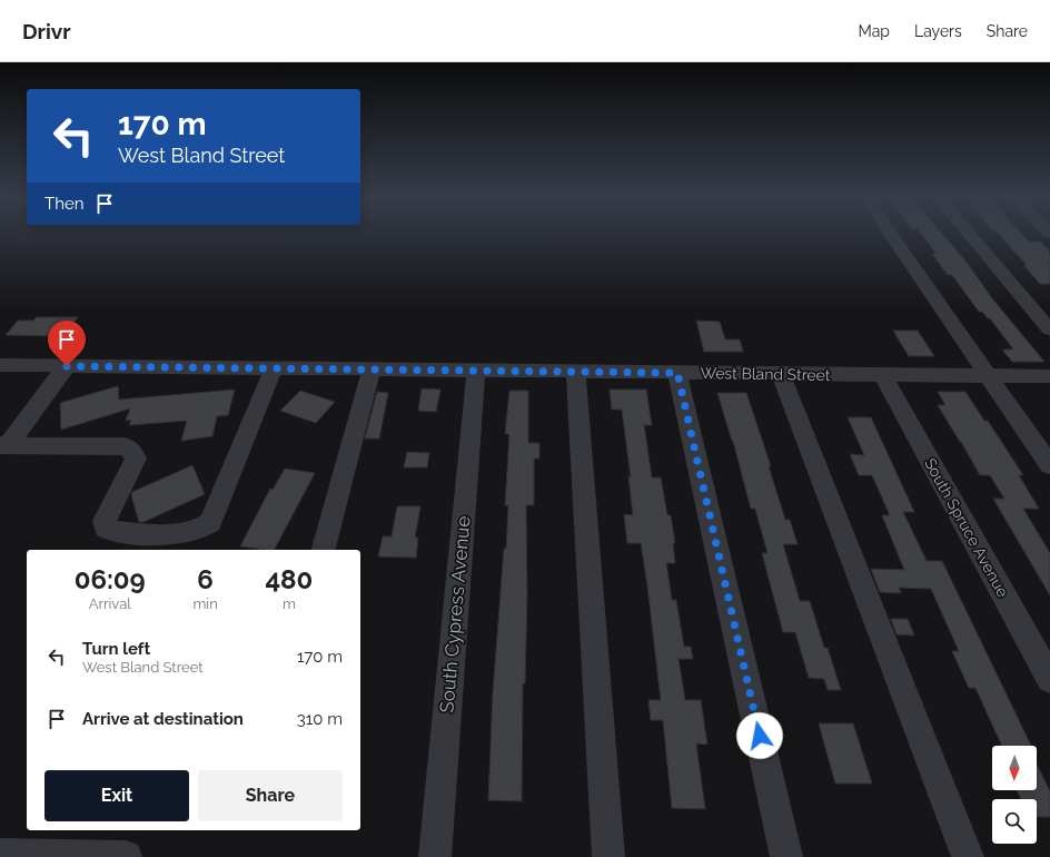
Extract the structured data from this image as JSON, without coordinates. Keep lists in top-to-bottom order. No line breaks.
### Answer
{"streets":{"street":["West Bland Street","South Spruce Avenue","South Cypress Avenue"]},"crossings":[["West Bland Street","South Spruce Avenue"],["West Bland Street","South Cypress Avenue"]],"north":"bottom","page":{"header":"Drivr","nav":["Map","Layers","Share"],"turn":["170 m","West Bland Street"],"then":"Then","eta":["06:09","Arrival","6","min","480","m"],"list":[{"name":"Turn left","note":"West Bland Street","value":"170 m"},{"name":"Arrive at destination","value":"310 m"}],"buttons":["Exit","Share"]}}
